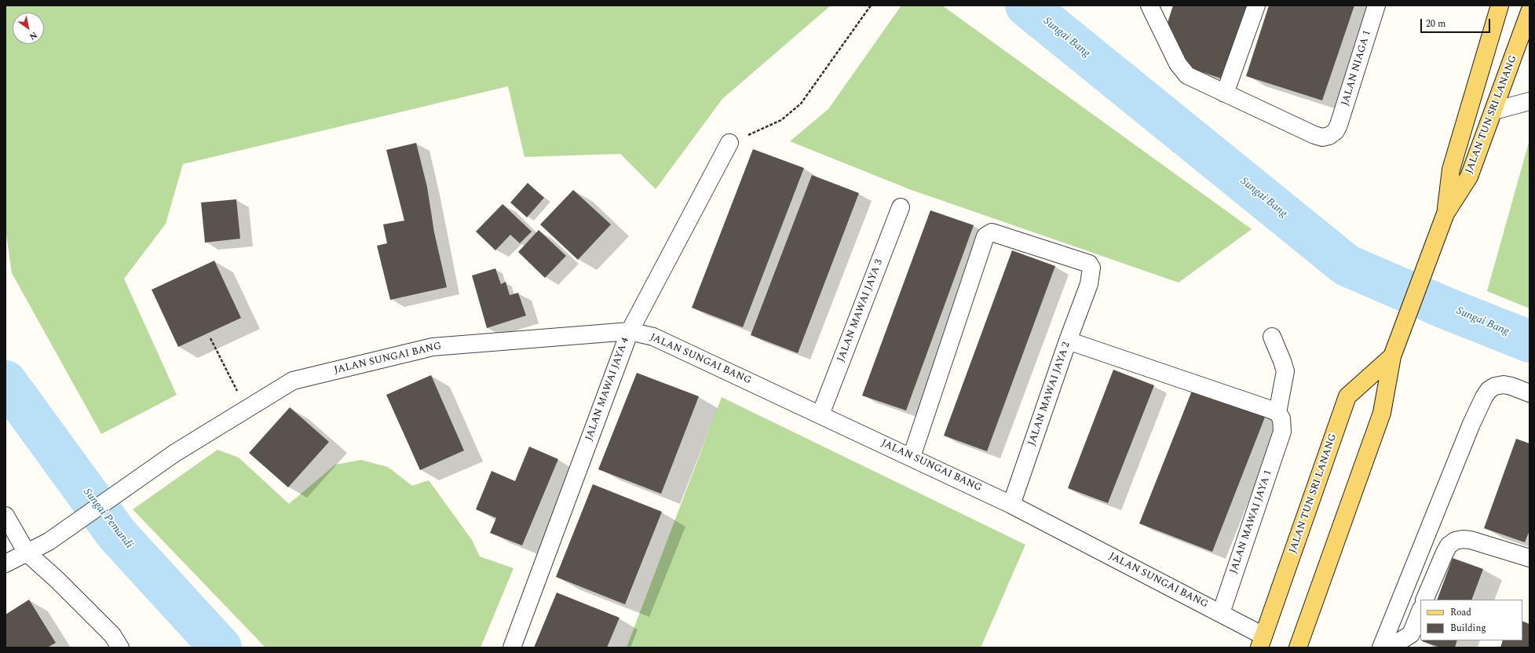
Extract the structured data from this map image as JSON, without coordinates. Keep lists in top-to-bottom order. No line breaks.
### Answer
{"streets":{"main road":["JALAN TUN SRI LANANG"],"street":["JALAN NIAGA 1","JALAN MAWAI JAYA 3","JALAN SUNGAI BANG","JALAN MAWAI JAYA 4","JALAN MAWAI JAYA 2","JALAN MAWAI JAYA 1"]},"crossings":[["JALAN TUN SRI LANANG","JALAN SUNGAI BANG"],["JALAN MAWAI JAYA 3","JALAN SUNGAI BANG"],["JALAN SUNGAI BANG","JALAN MAWAI JAYA 4"],["JALAN SUNGAI BANG","JALAN MAWAI JAYA 2"],["JALAN SUNGAI BANG","JALAN MAWAI JAYA 1"]],"water":["Sungai Bang","Sungai Pemandi"],"legend":["Road","Building"],"scale_bar":"20 m","north":"bottom right"}
